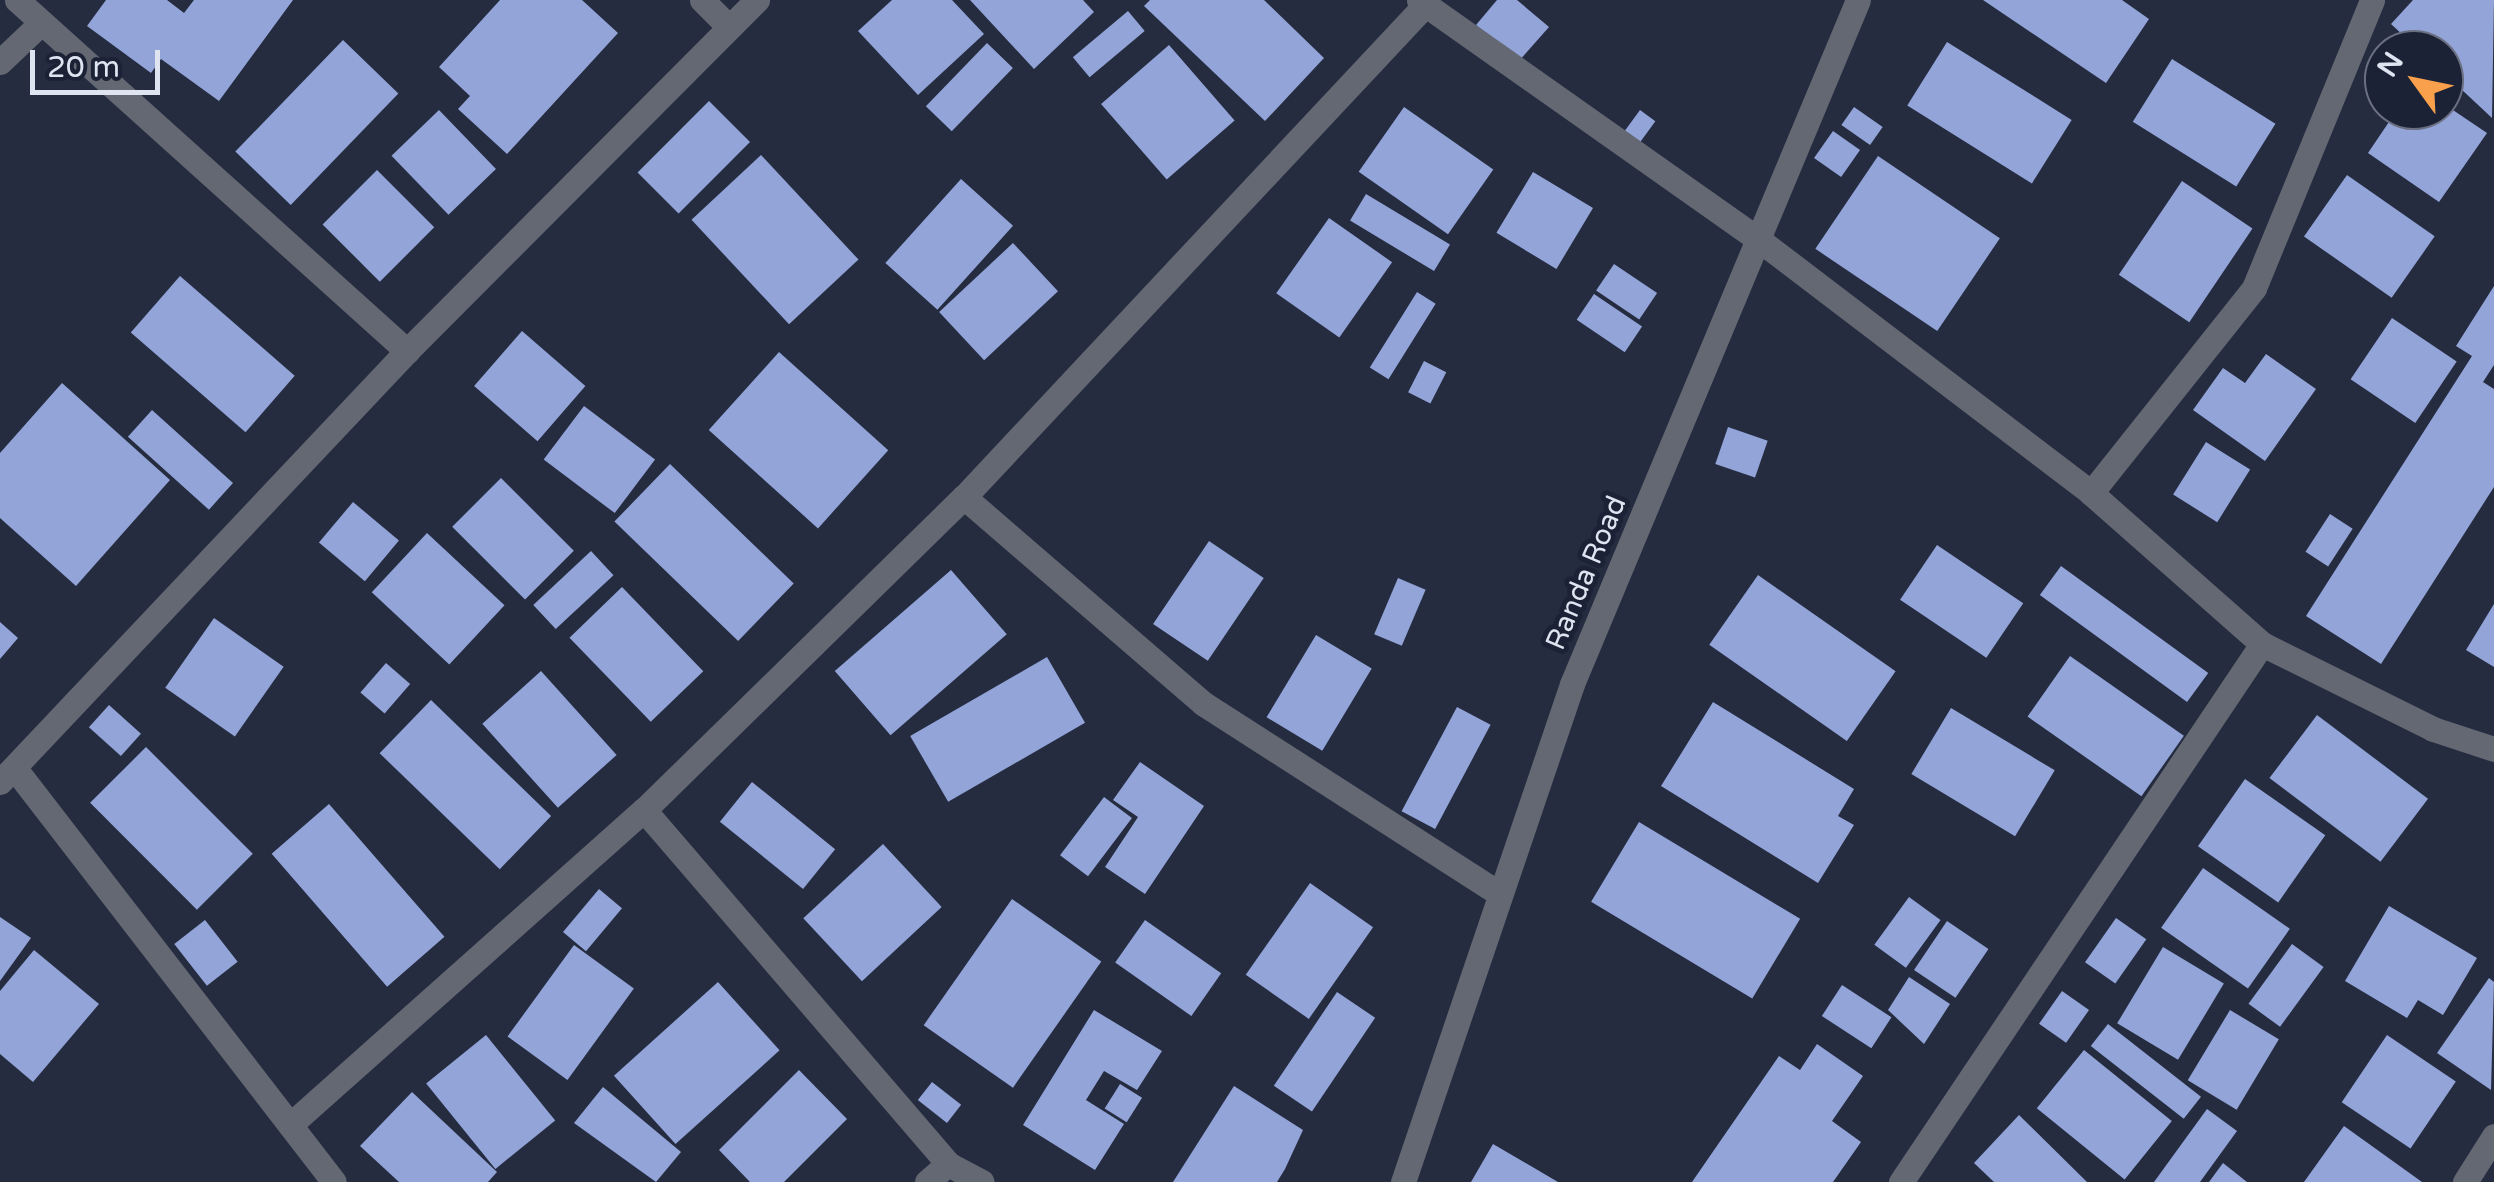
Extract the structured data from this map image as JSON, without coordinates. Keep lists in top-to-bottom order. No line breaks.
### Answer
{"streets":{"street":["Randa Road"]},"scale_bar":"20 m","north":"top left"}
